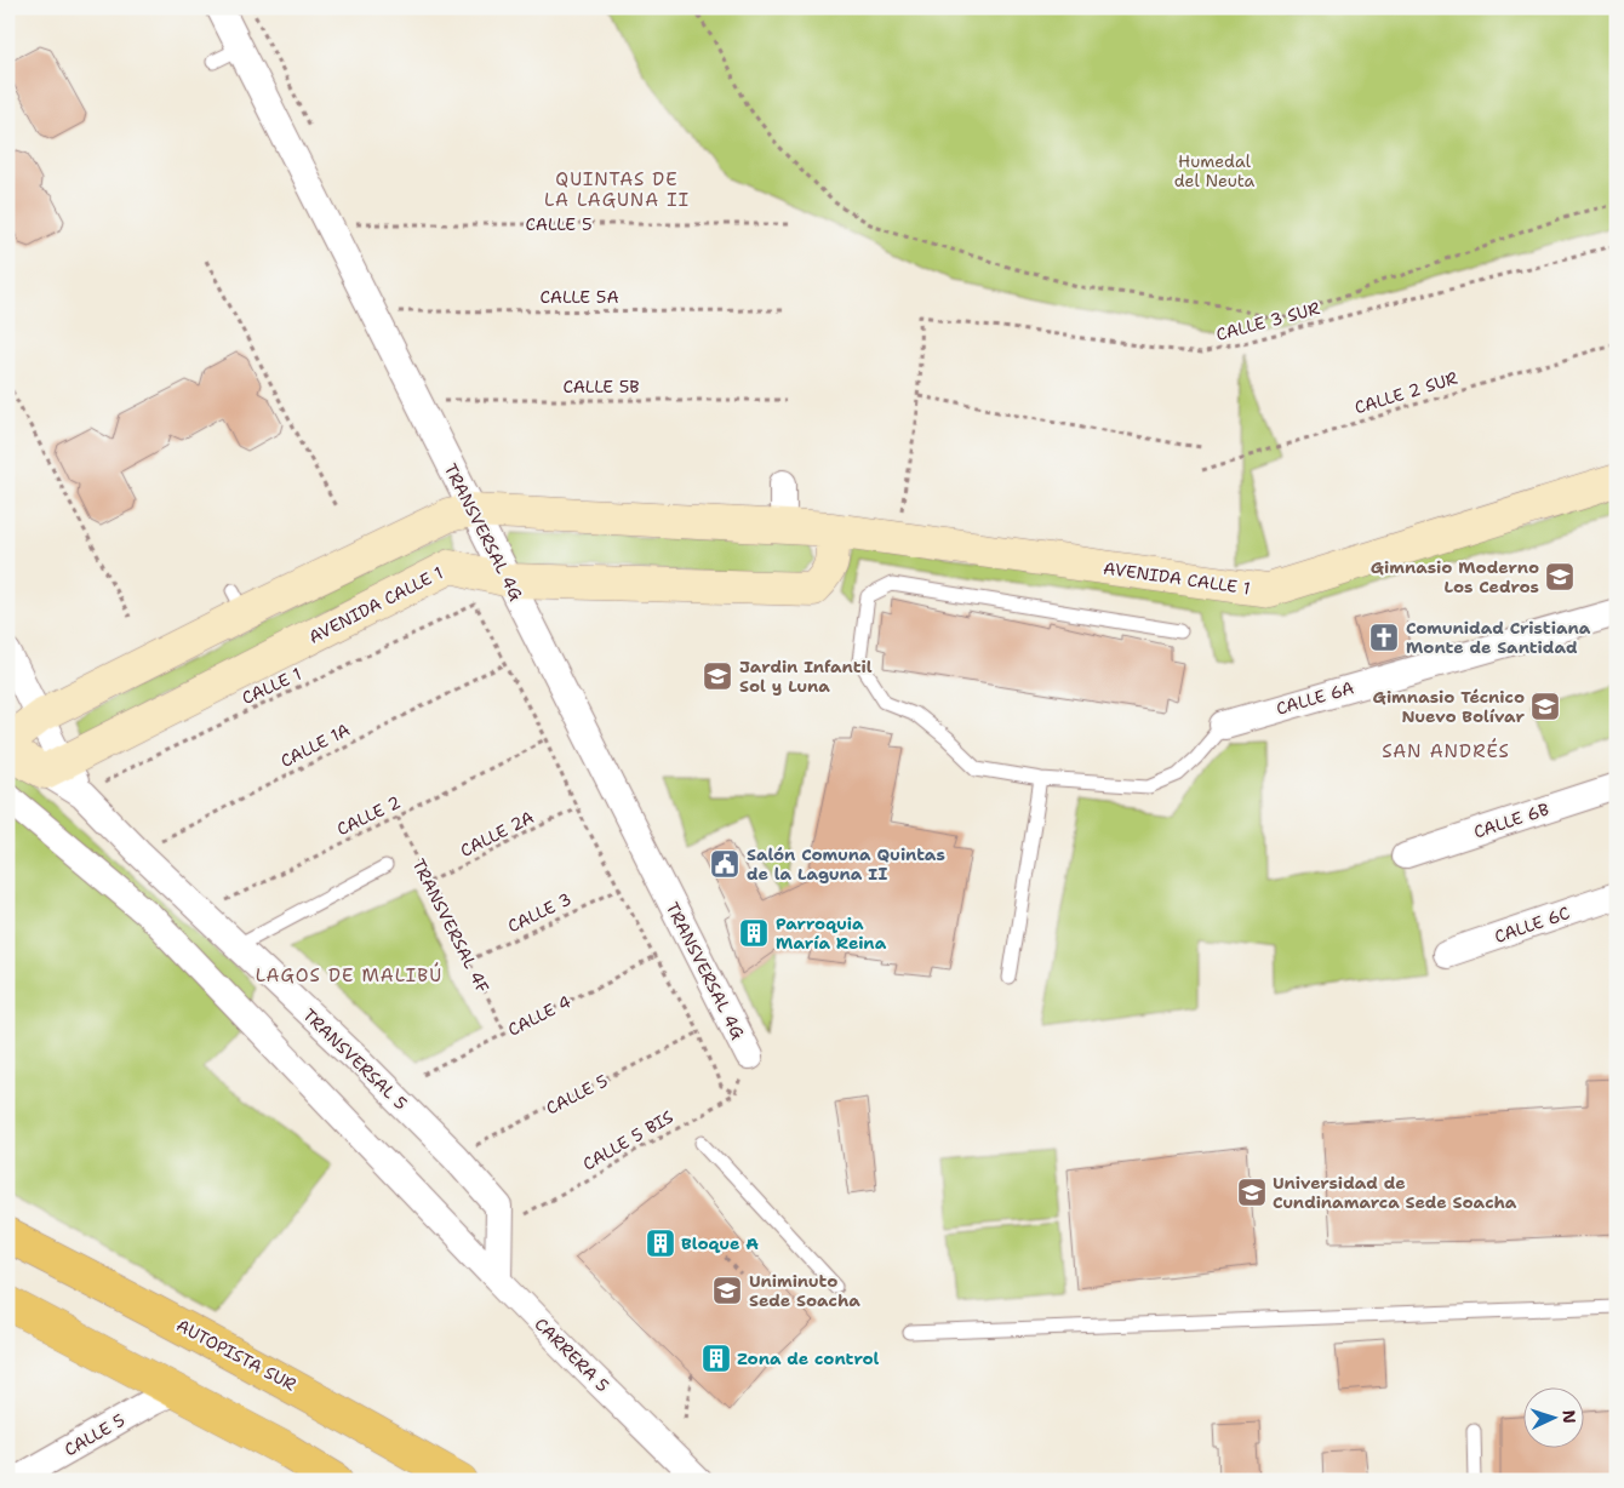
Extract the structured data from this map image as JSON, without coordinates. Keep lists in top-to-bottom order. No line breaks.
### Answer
{"streets":{"highway":["AUTOPISTA SUR"],"main road":["AVENIDA CALLE 1"],"street":["CALLE 5","TRANSVERSAL 4G","CALLE 6A","CALLE 6B","CALLE 6C","TRANSVERSAL 5","CARRERA 5"],"path":["CALLE 5A","CALLE 3 SUR","CALLE 5B","CALLE 2 SUR","CALLE 1","CALLE 1A","CALLE 2","CALLE 2A","CALLE 3","TRANSVERSAL 4F","CALLE 4","CALLE 5 BIS"]},"crossings":[["CALLE 5","TRANSVERSAL 5"],["CALLE 5A","TRANSVERSAL 4G"],["TRANSVERSAL 4G","AVENIDA CALLE 1"],["AVENIDA CALLE 1","TRANSVERSAL 5"],["CALLE 1","CALLE 1A"],["CALLE 1","TRANSVERSAL 5"],["CALLE 1A","TRANSVERSAL 5"],["CALLE 2","TRANSVERSAL 4F"],["CALLE 2","TRANSVERSAL 5"],["CALLE 2A","TRANSVERSAL 4F"],["CALLE 3","TRANSVERSAL 4F"],["TRANSVERSAL 4F","CALLE 4"],["TRANSVERSAL 5","CALLE 5 BIS"]],"districts":["QUINTAS DE LA LAGUNA II","SAN ANDRÉS","LAGOS DE MALIBÚ"],"parks":["Humedal del Neuta"],"places":{"school or university":["Gimnasio Moderno Los Cedros","Jardin Infantil Sol y Luna","Gimnasio Técnico Nuevo Bolívar","Universidad de Cundinamarca Sede Soacha","Uniminuto Sede Soacha"],"church":["Comunidad Cristiana Monte de Santidad"],"public building":["Salón Comuna Quintas de la Laguna II"],"building":["Parroquia María Reina","Bloque A","Zona de control"]},"north":"right"}
